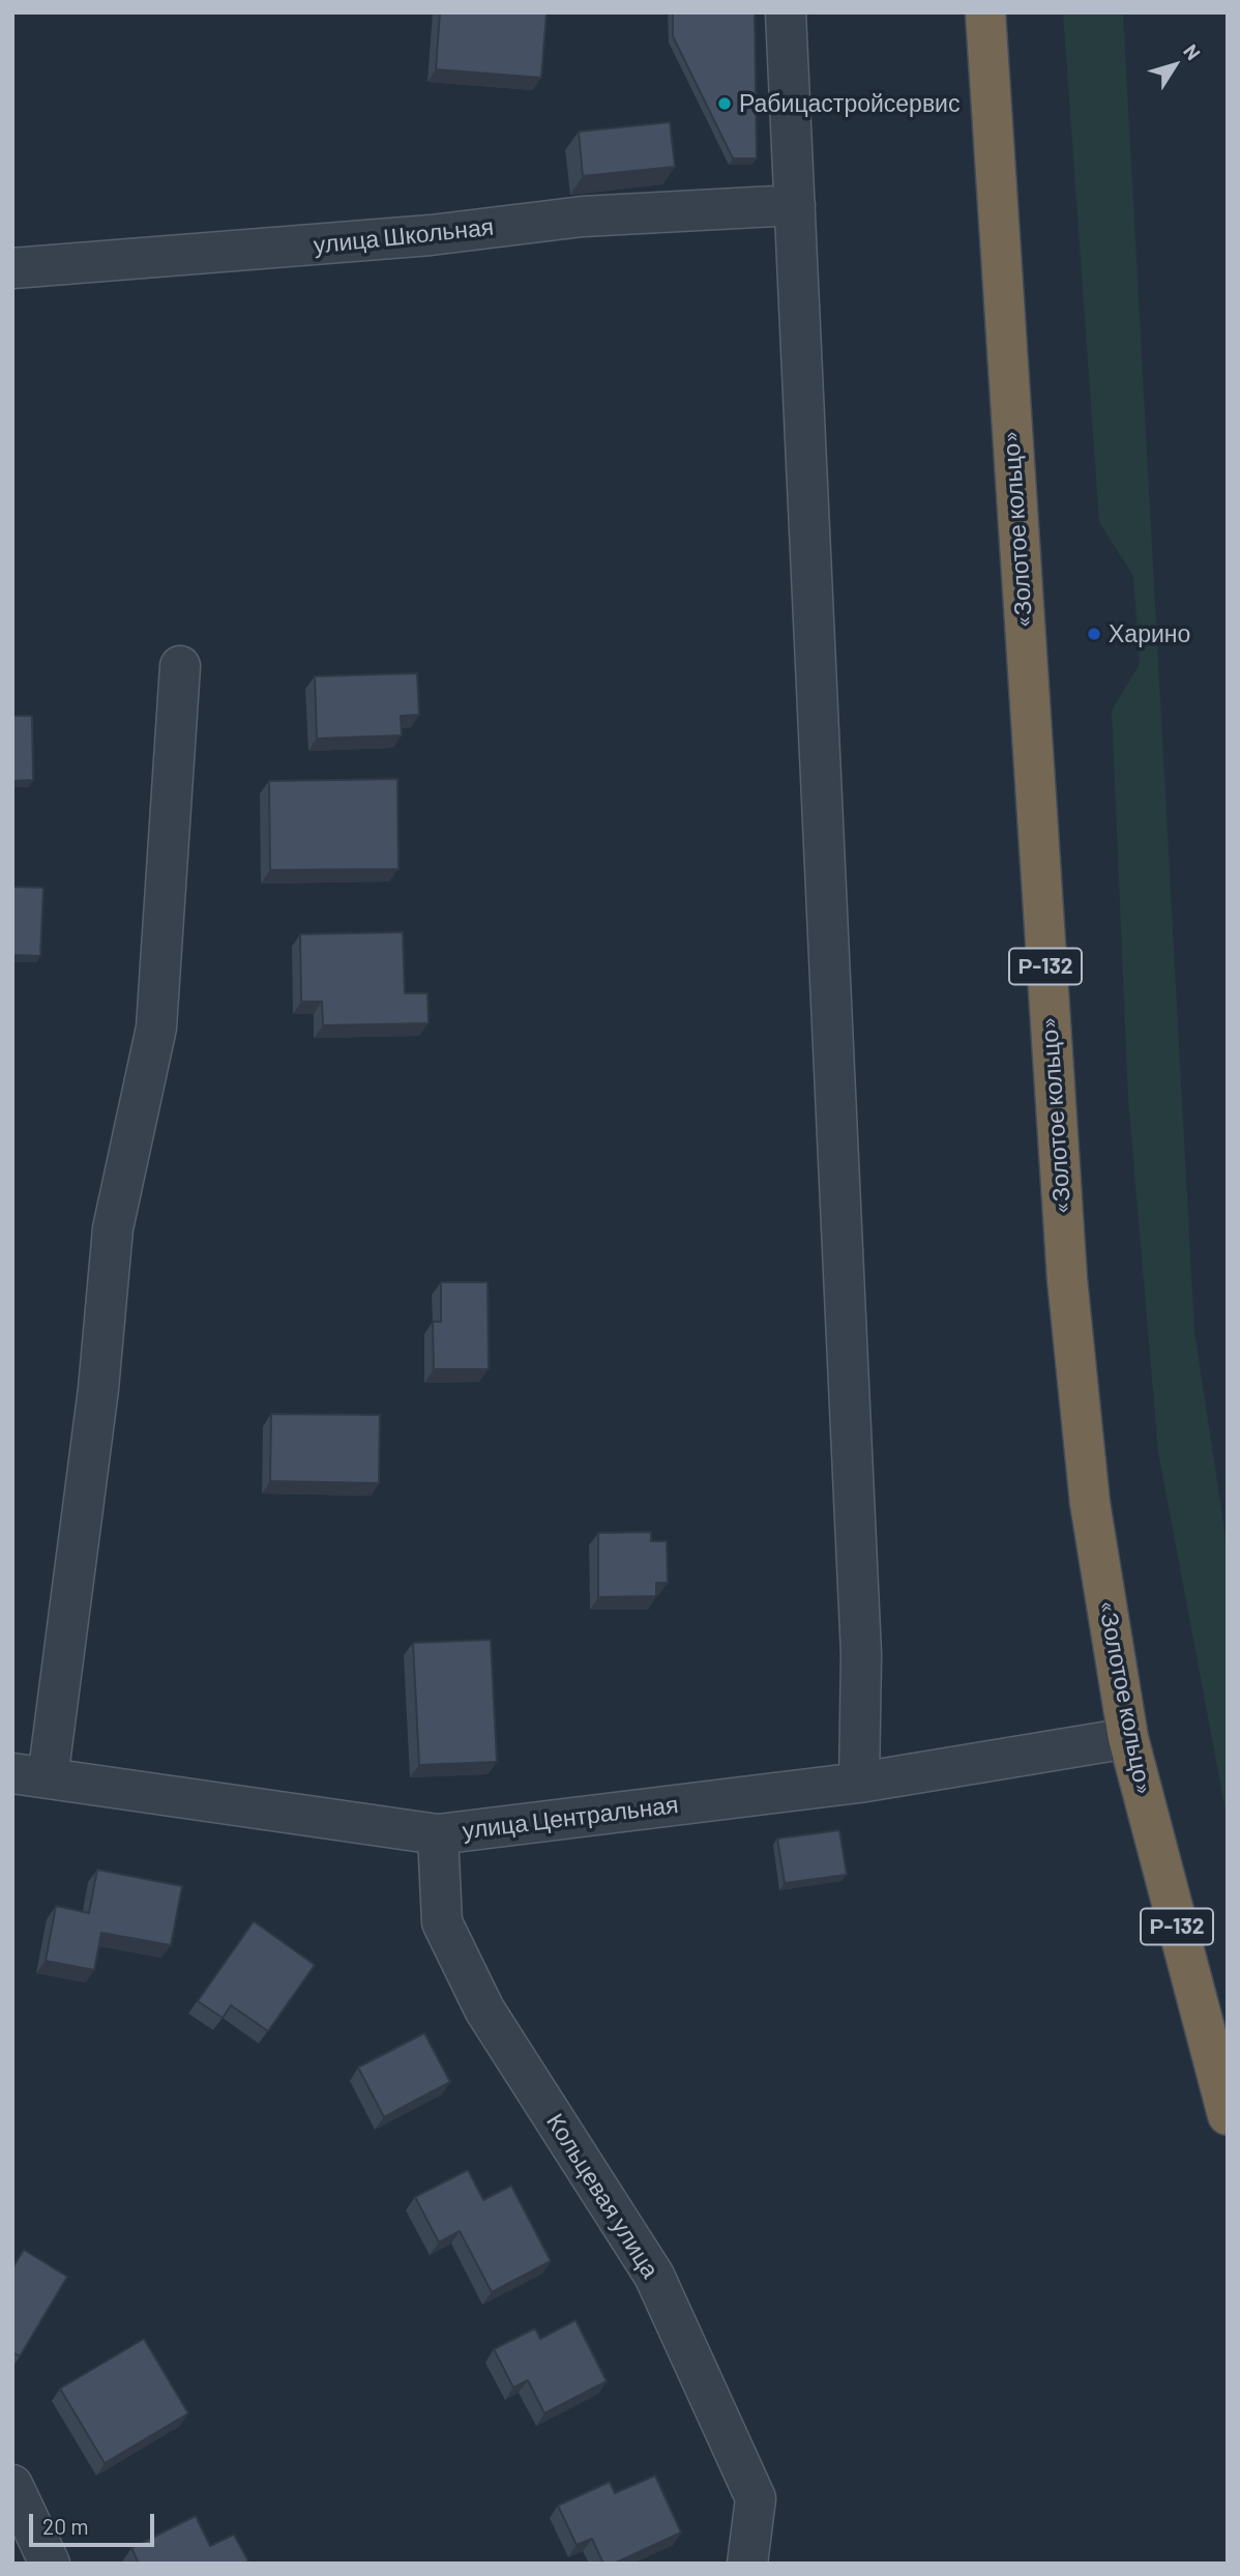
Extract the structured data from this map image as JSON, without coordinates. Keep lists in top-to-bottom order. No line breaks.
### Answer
{"streets":{"highway":["«Золотое кольцо»","Р-132"],"street":["улица Школьная","улица Центральная","Кольцевая улица"]},"crossings":[["«Золотое кольцо»","улица Центральная"],["улица Центральная","Кольцевая улица"]],"places":["Рабицастройсервис","Харино"],"scale_bar":"20 m","north":"top right"}
